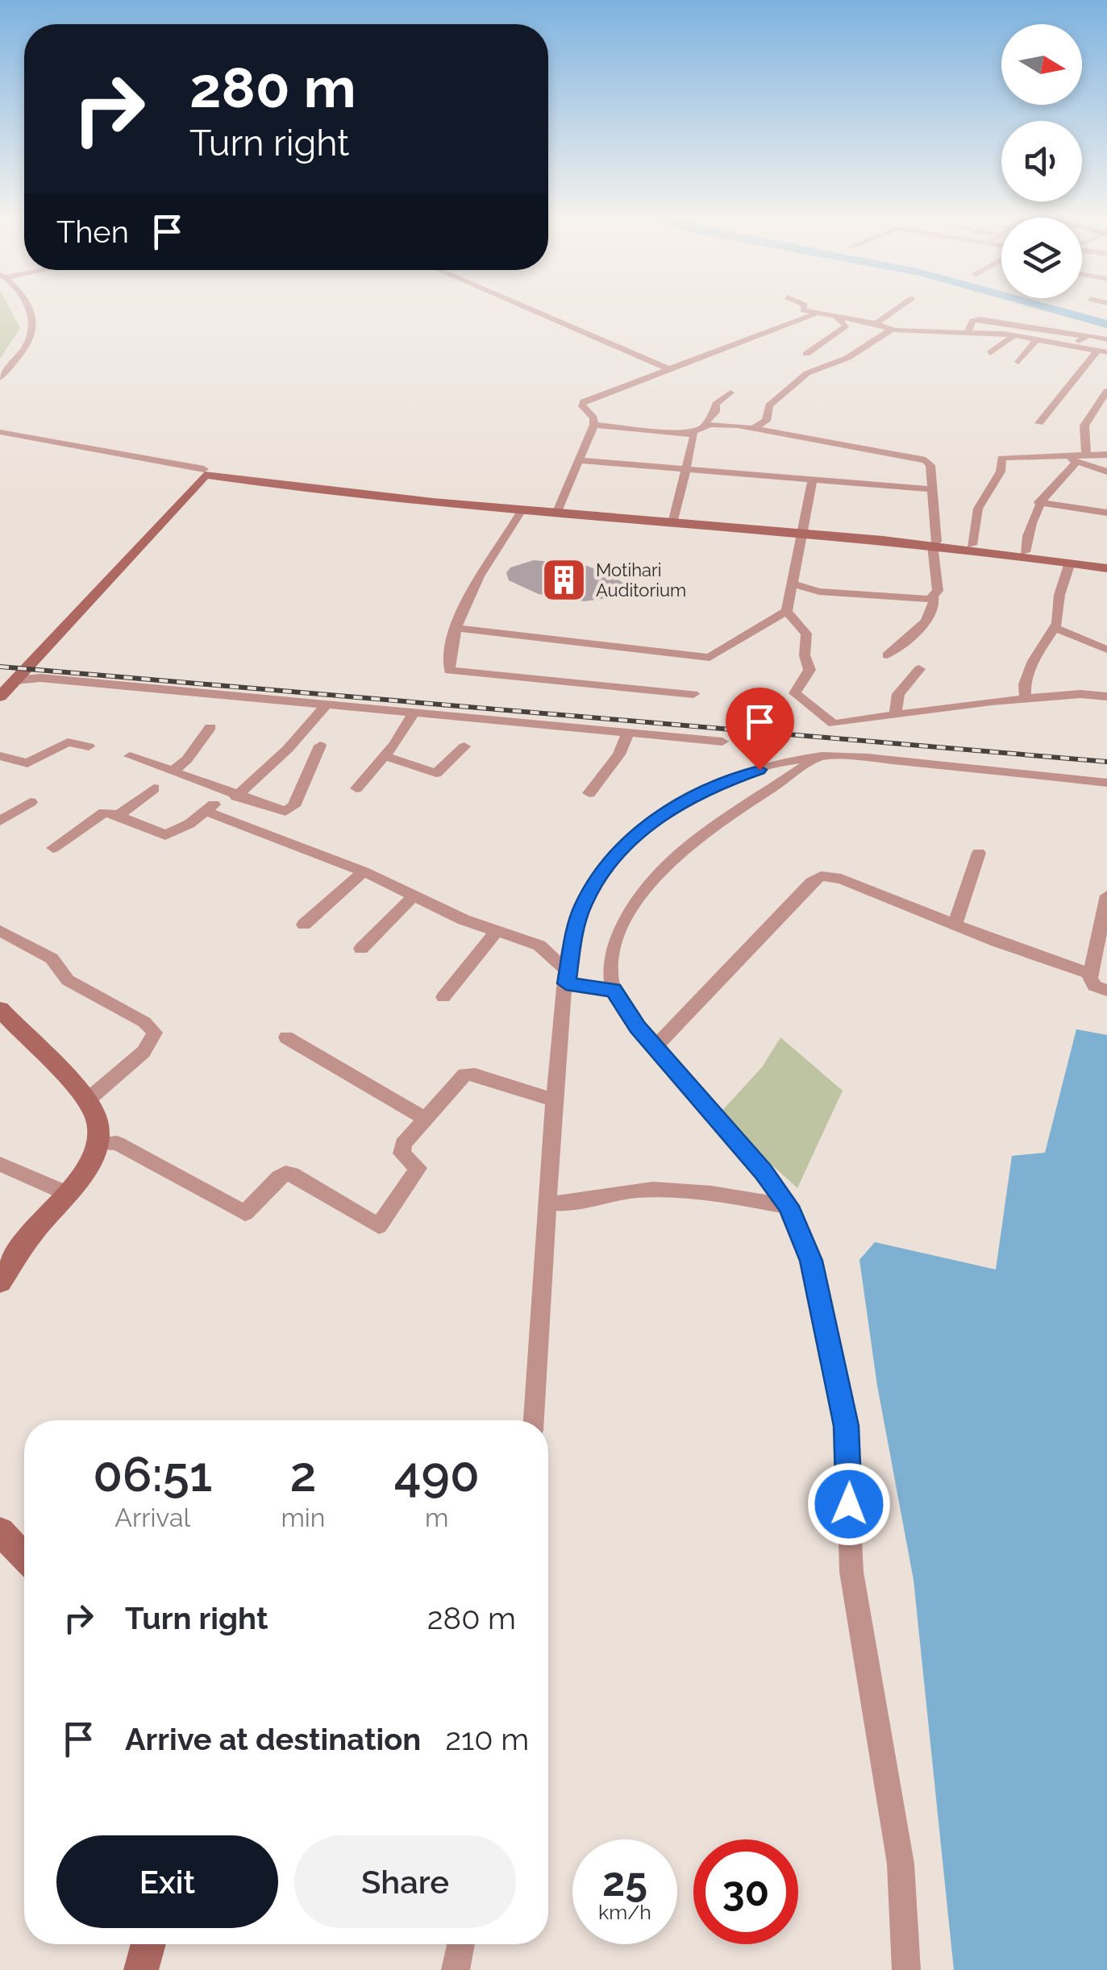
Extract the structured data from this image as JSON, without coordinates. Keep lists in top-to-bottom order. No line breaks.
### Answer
{"places":{"building":["Motihari Auditorium"]},"north":"right","page":{"turn":["280 m","Turn right"],"then":"Then","eta":["06:51","Arrival","2","min","490","m"],"list":[{"name":"Turn right","value":"280 m"},{"name":"Arrive at destination","value":"210 m"}],"buttons":["Exit","Share"],"speed":"25 km/h","limit":"30"}}
